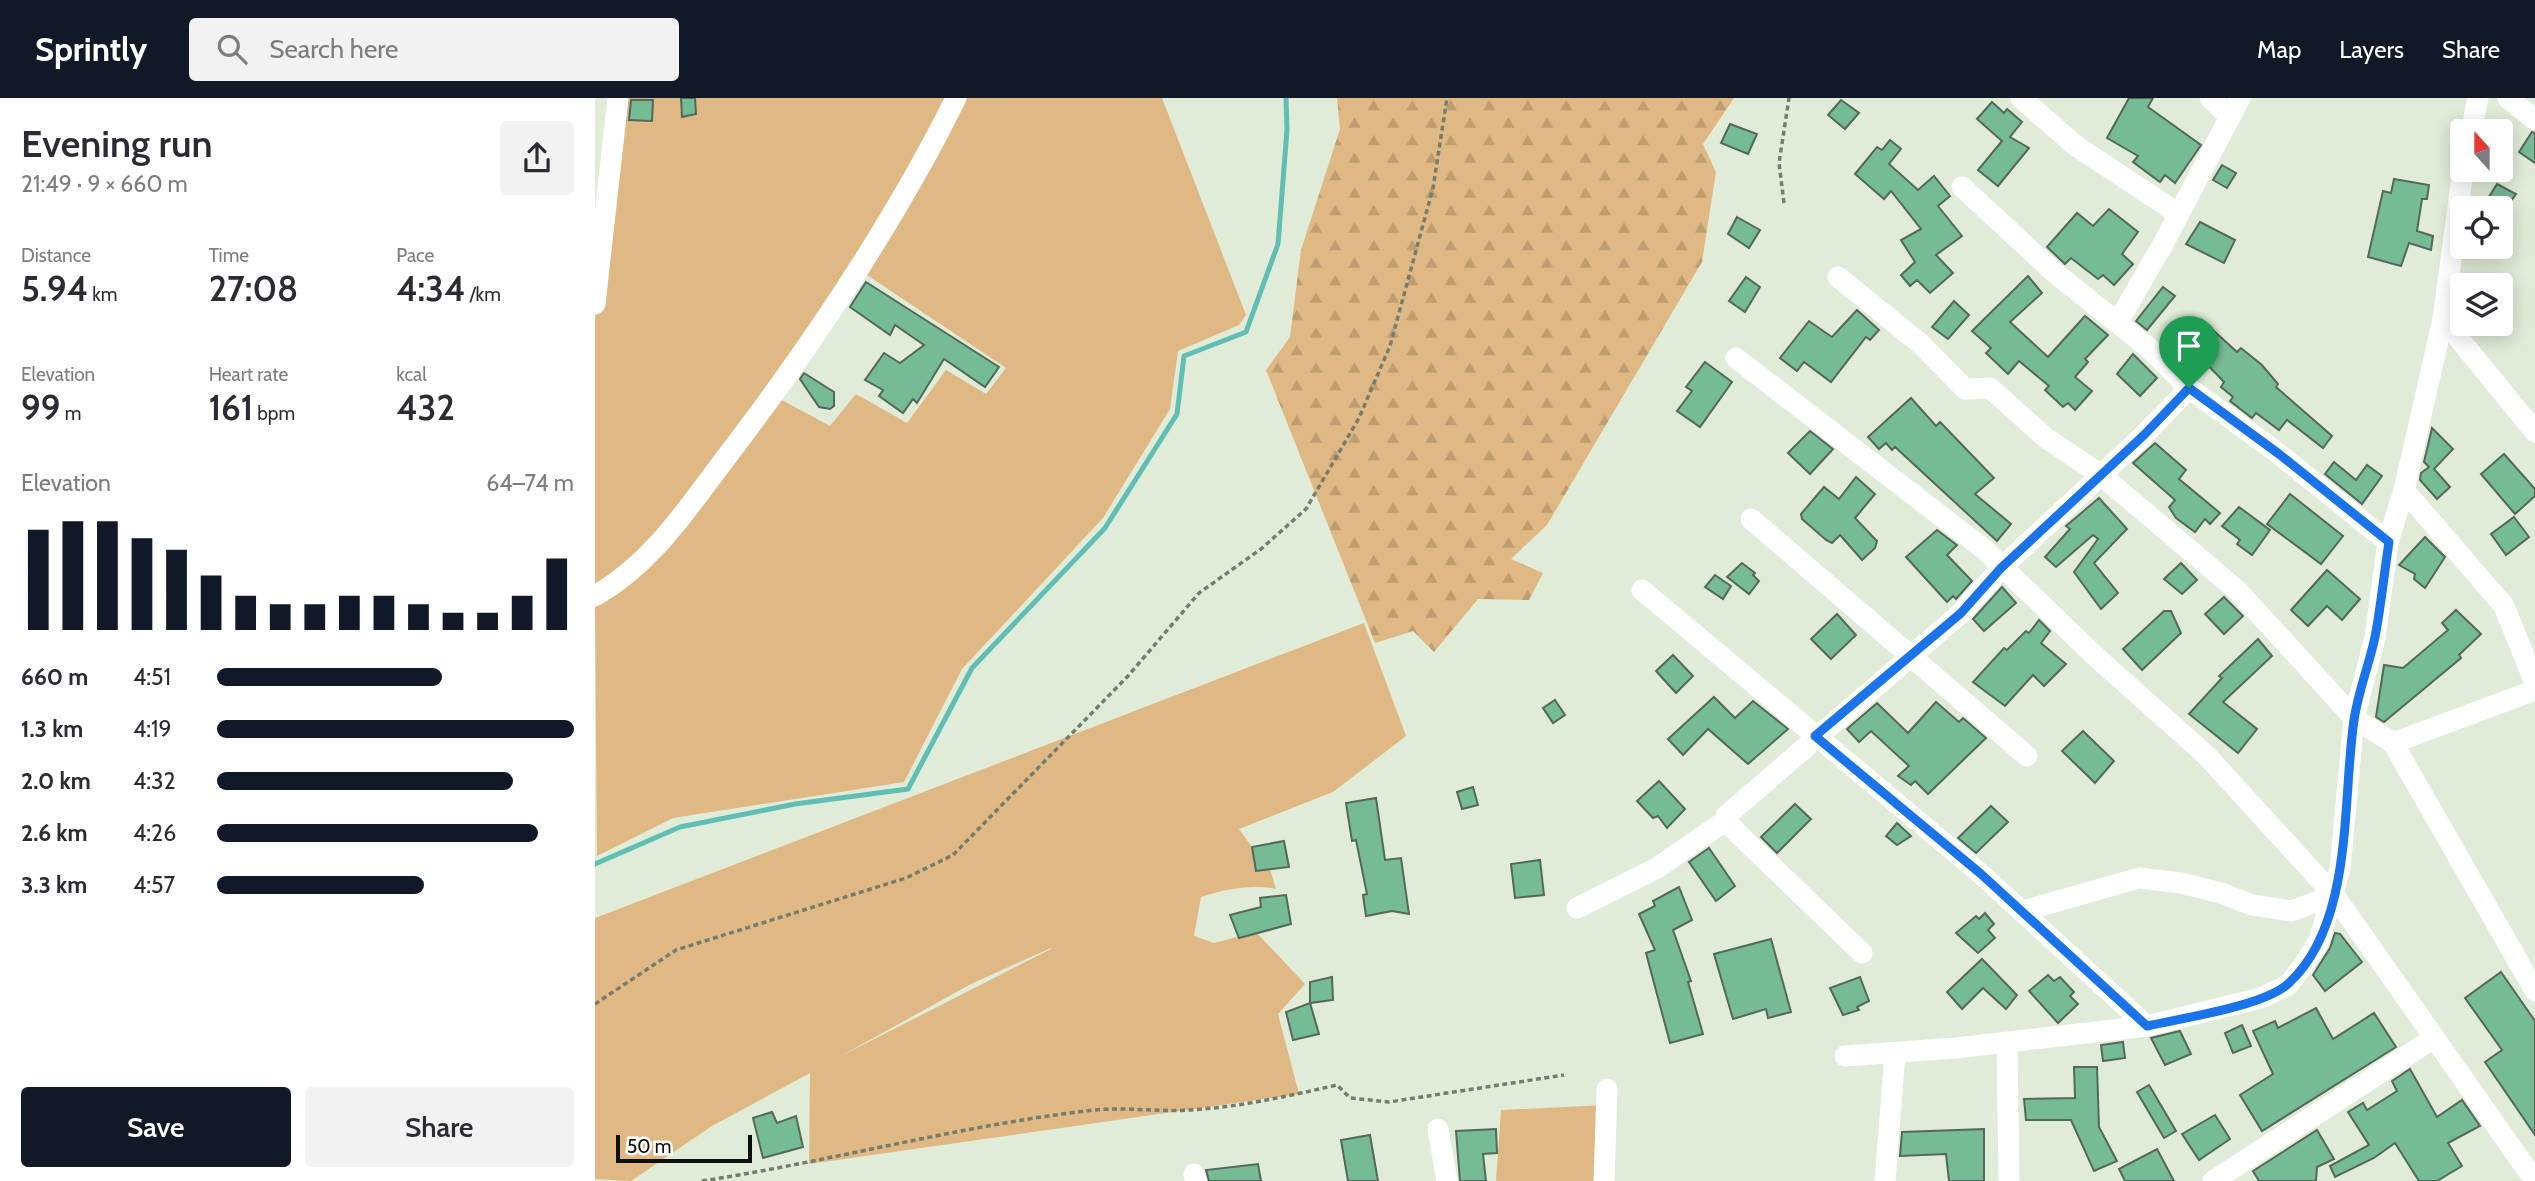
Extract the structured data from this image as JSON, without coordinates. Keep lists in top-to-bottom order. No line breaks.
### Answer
{"scale_bar":"50 m","north":"top","page":{"header":"Sprintly","search":"Search here","nav":["Map","Layers","Share"],"heading":["Evening run","21:49 · 9 × 660 m"],"stats":[["Distance","5.94 km"],["Time","27:08"],["Pace","4:34 /km"],["Elevation","99 m"],["Heart rate","161 bpm"],["kcal","432"]],"chart":["Elevation","64–74 m"],"list":[{"name":"660 m","note":"4:51"},{"name":"1.3 km","note":"4:19"},{"name":"2.0 km","note":"4:32"},{"name":"2.6 km","note":"4:26"},{"name":"3.3 km","note":"4:57"}],"buttons":["Save","Share"],"scale":"50 m"}}
